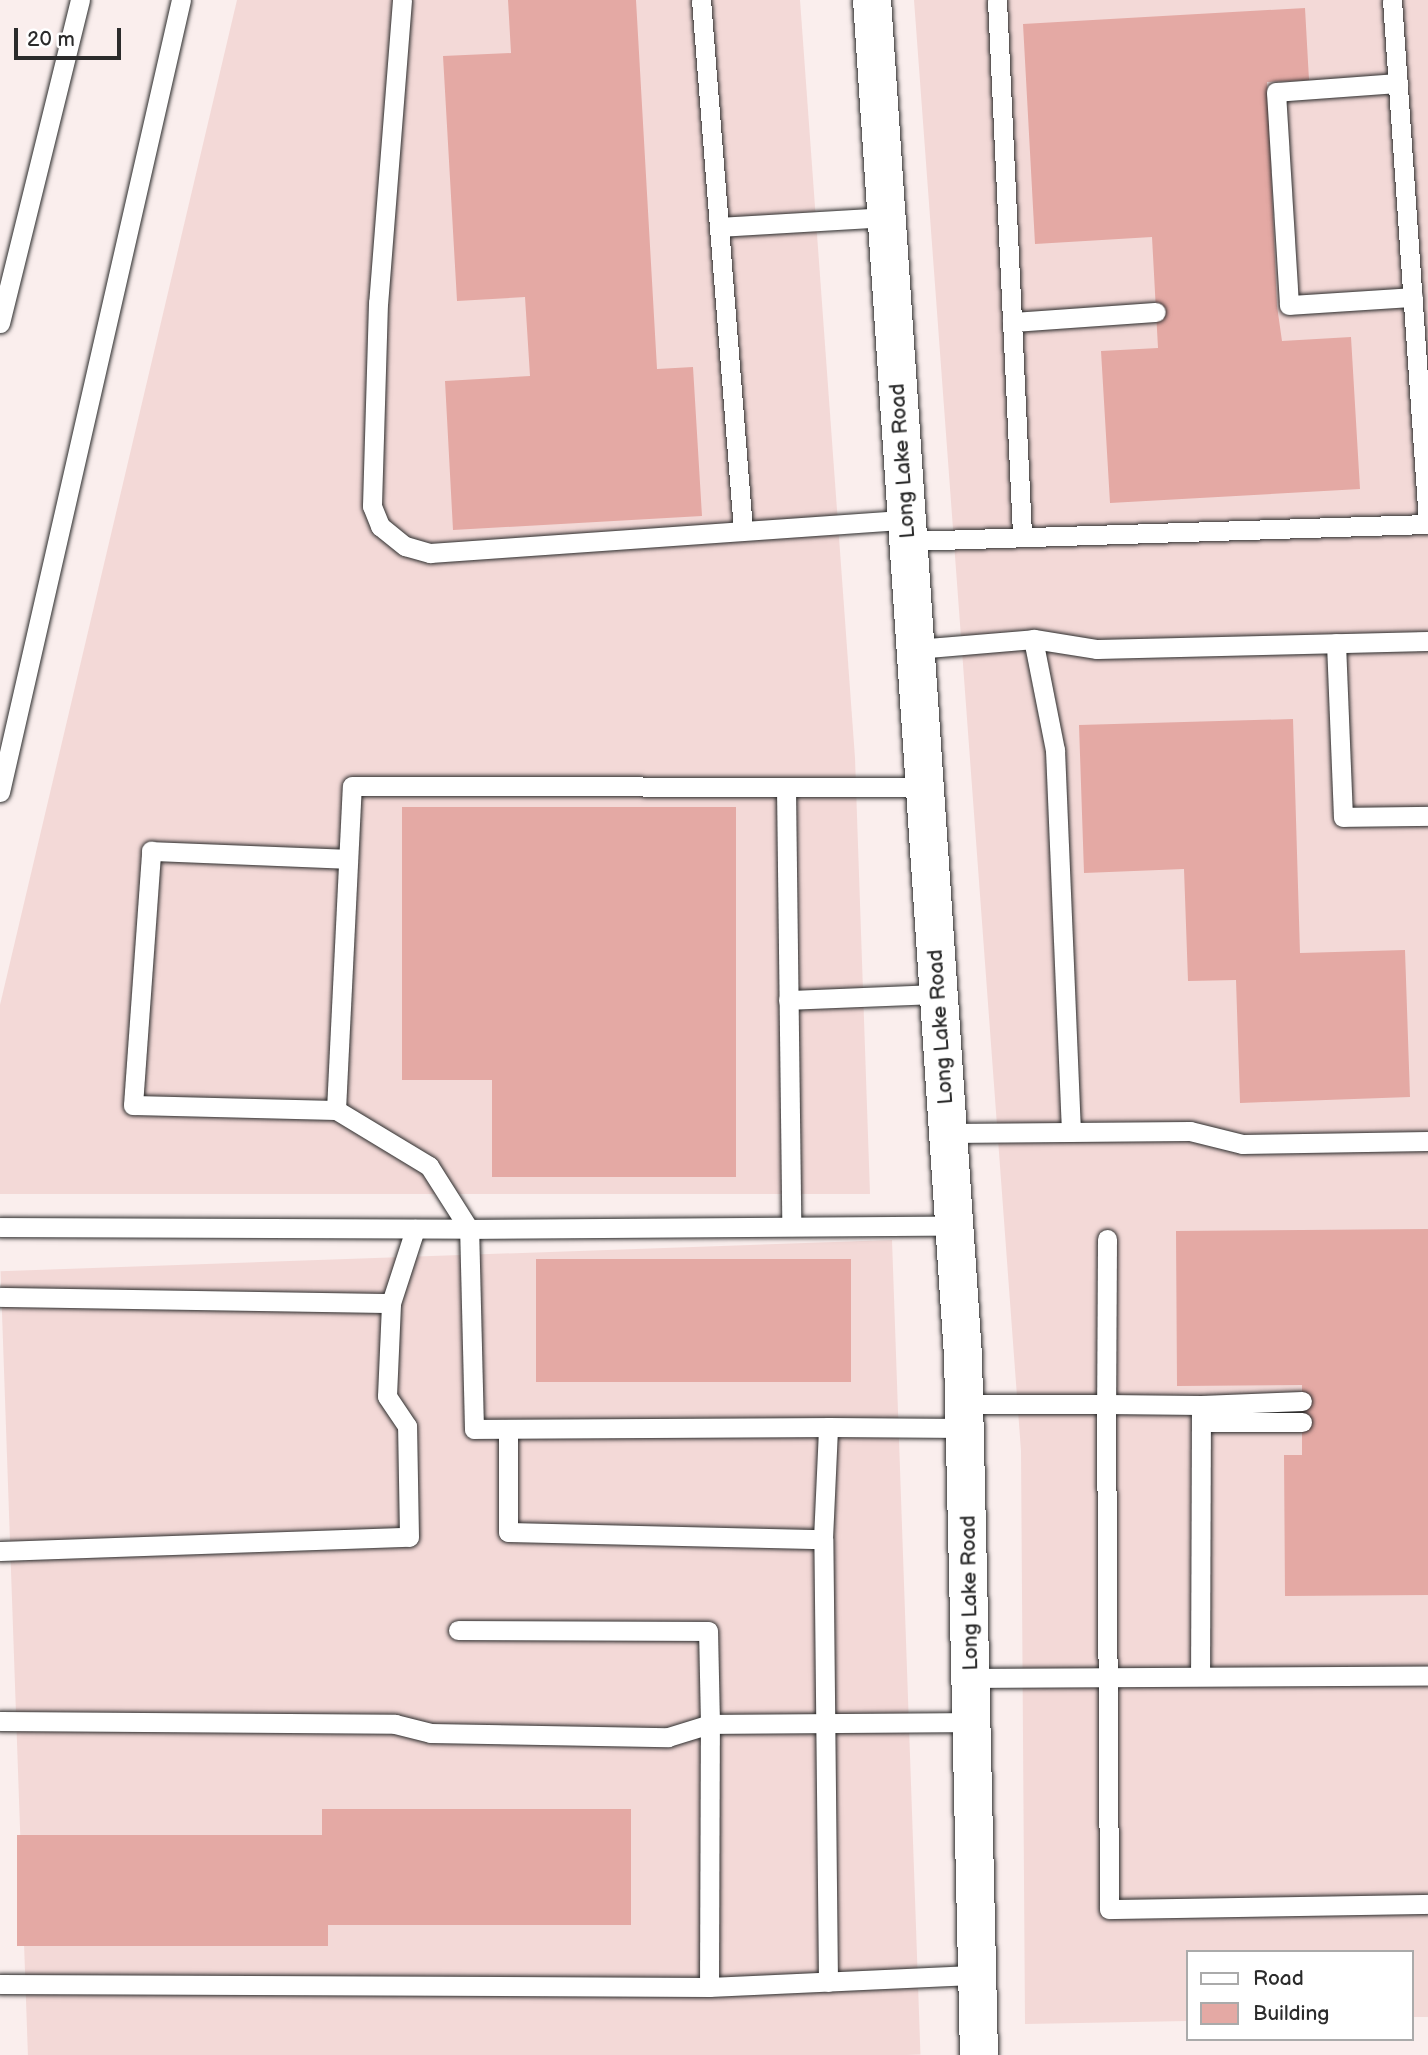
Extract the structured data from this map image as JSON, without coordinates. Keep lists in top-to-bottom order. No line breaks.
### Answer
{"streets":{"street":["Long Lake Road"]},"legend":["Road","Building"],"scale_bar":"20 m"}
